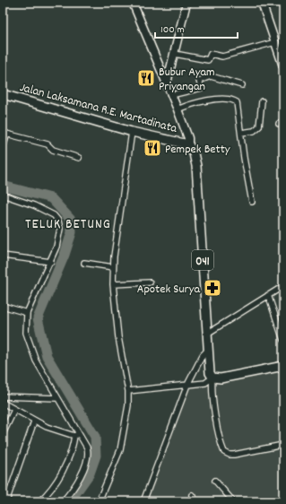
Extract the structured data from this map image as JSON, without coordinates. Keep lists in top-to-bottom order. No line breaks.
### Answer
{"streets":{"main road":["Jalan Laksamana R.E. Martadinata","041"]},"districts":["TELUK BETUNG"],"places":{"restaurant":["Bubur Ayam Priyangan","Pempek Betty"],"pharmacy":["Apotek Surya"]},"scale_bar":"100 m"}
